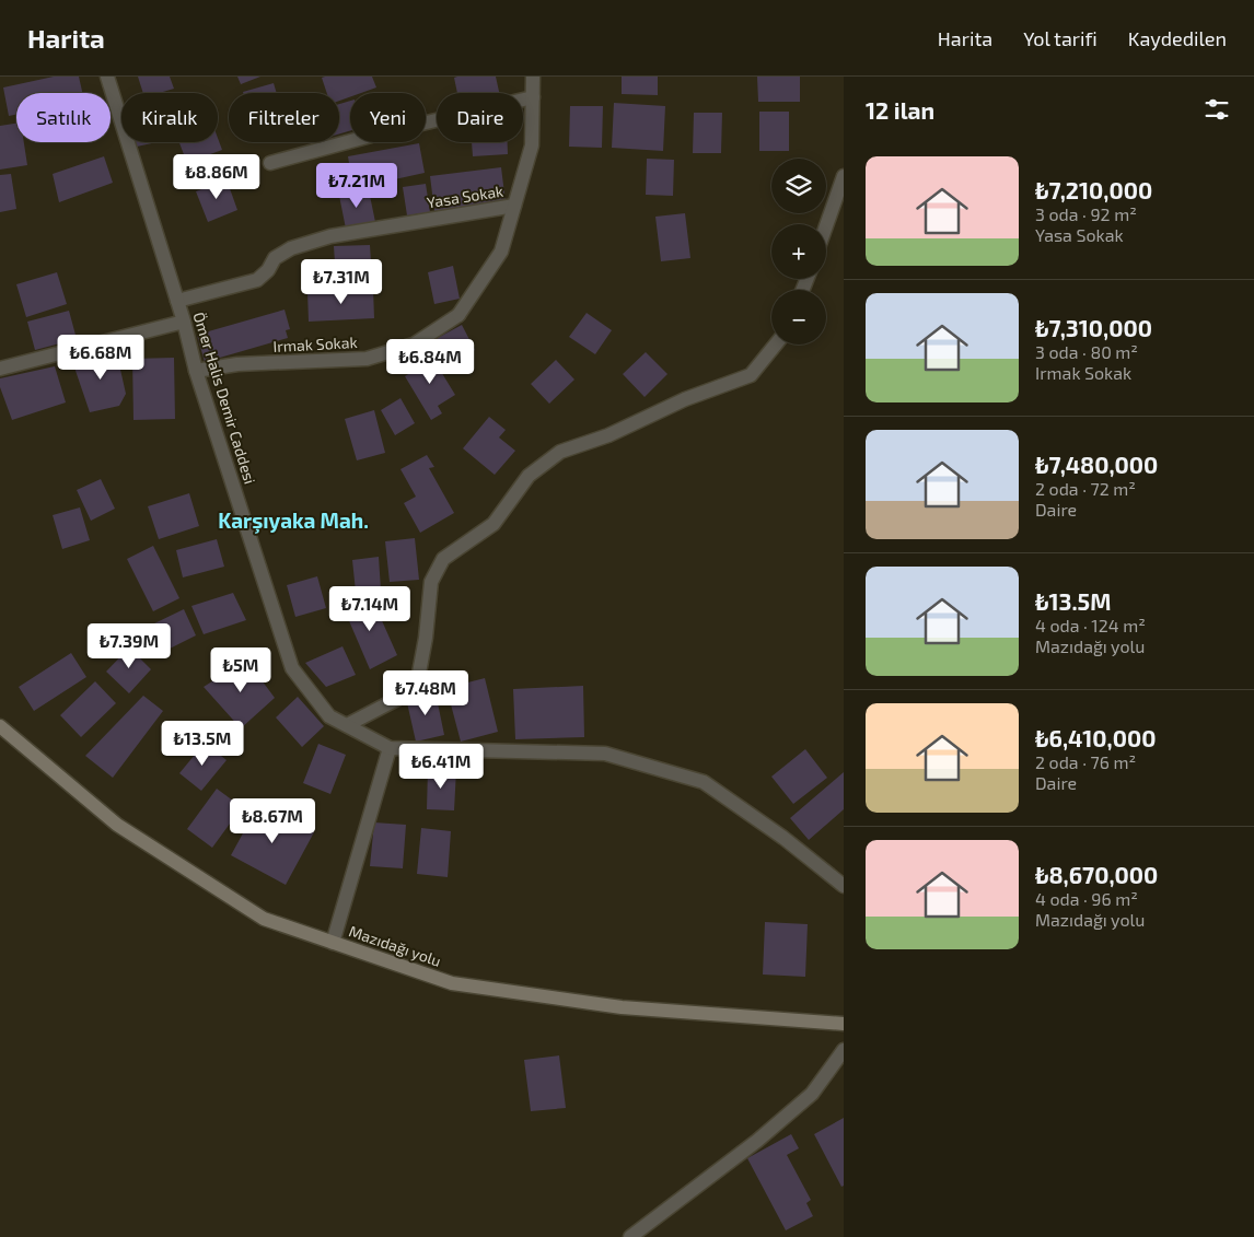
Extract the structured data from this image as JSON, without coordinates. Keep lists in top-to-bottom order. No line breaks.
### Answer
{"streets":{"main road":["Mazıdağı yolu"],"street":["Yasa Sokak","Irmak Sokak","Ömer Halis Demir Caddesi"]},"crossings":[["Yasa Sokak","Irmak Sokak"],["Yasa Sokak","Ömer Halis Demir Caddesi"],["Irmak Sokak","Ömer Halis Demir Caddesi"]],"districts":["Karşıyaka Mah."],"page":{"header":"Harita","nav":["Harita","Yol tarifi","Kaydedilen"],"heading":"12 ilan","chip":["Satılık","Kiralık","Filtreler","Yeni","Daire"],"list":[{"name":"₺7,210,000","note":"3 oda · 92 m² · Yasa Sokak"},{"name":"₺7,310,000","note":"3 oda · 80 m² · Irmak Sokak"},{"name":"₺7,480,000","note":"2 oda · 72 m² · Daire"},{"name":"₺13.5M","note":"4 oda · 124 m² · Mazıdağı yolu"},{"name":"₺6,410,000","note":"2 oda · 76 m² · Daire"},{"name":"₺8,670,000","note":"4 oda · 96 m² · Mazıdağı yolu"}],"price":["₺8.86M","₺7.21M","₺7.31M","₺6.68M","₺6.84M","₺7.14M","₺7.39M","₺5M","₺7.48M","₺13.5M","₺6.41M","₺8.67M"],"map_buttons":["+","−"]}}
